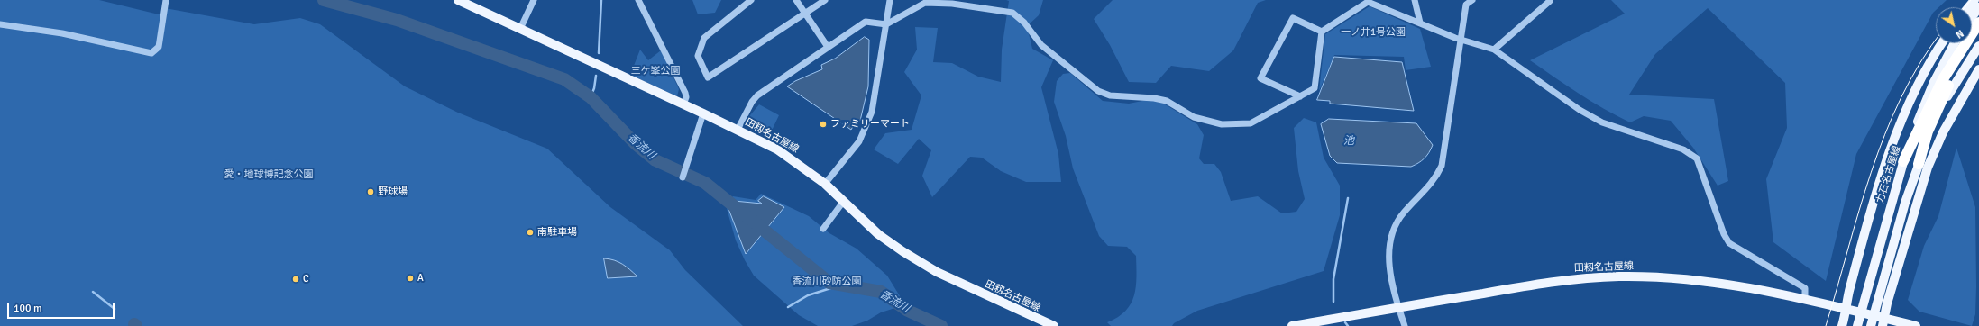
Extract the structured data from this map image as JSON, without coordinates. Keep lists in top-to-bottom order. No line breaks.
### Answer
{"streets":{"main road":["田籾名古屋線","力石名古屋線"]},"water":["池","香流川"],"parks":["一ノ井1号公園","三ケ峯公園","愛・地球博記念公園","香流川砂防公園"],"places":["ファミリーマート","野球場","南駐車場","A","C"],"scale_bar":"100 m","north":"bottom right"}
